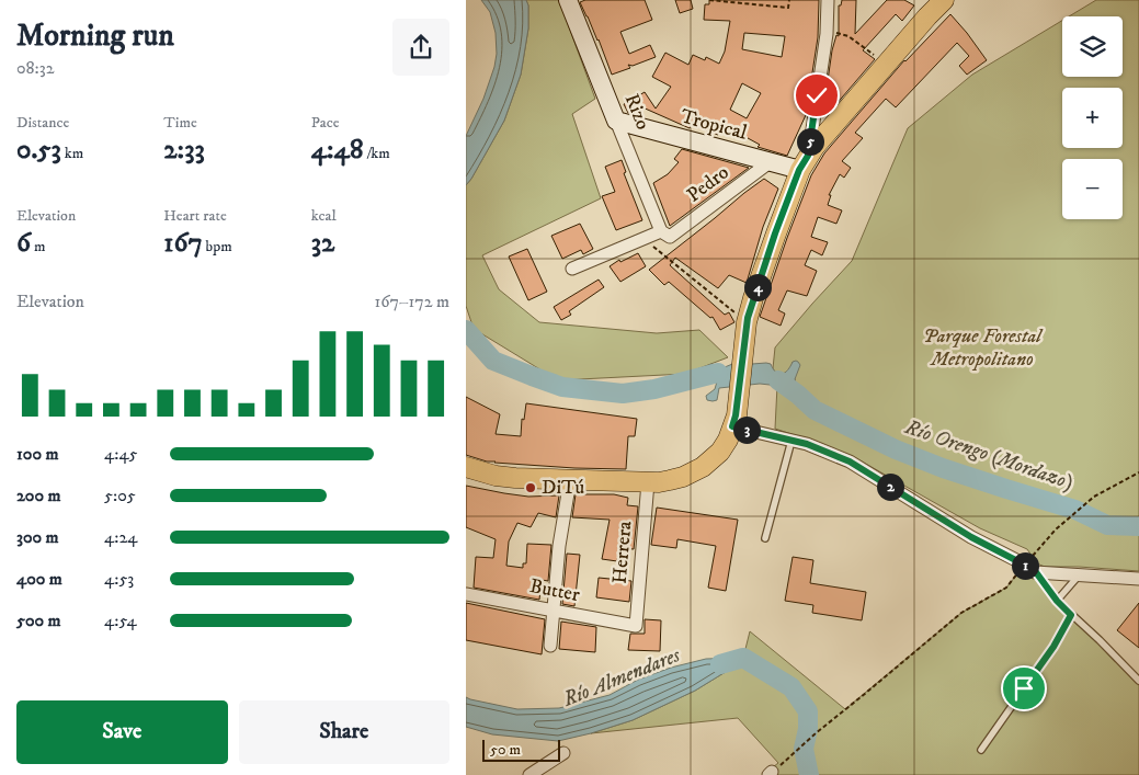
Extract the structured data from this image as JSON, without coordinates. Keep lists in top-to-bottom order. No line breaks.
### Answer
{"streets":{"street":["Rizo","Tropical","Pedro","Herrera","Butter"]},"crossings":[["Rizo","Tropical"],["Rizo","Pedro"],["Tropical","Pedro"],["Herrera","Butter"]],"water":["Río Orengo (Mordazo)","Río Almendares"],"parks":["Parque Forestal Metropolitano"],"places":["DiTú"],"scale_bar":"50 m","page":{"heading":["Morning run","08:32"],"map_buttons":["+","−"],"stats":[["Distance","0.53 km"],["Time","2:33"],["Pace","4:48 /km"],["Elevation","6 m"],["Heart rate","167 bpm"],["kcal","32"]],"pins":["5","4","3","2","1"],"chart":["Elevation","167–172 m"],"list":[{"name":"100 m","note":"4:45"},{"name":"200 m","note":"5:05"},{"name":"300 m","note":"4:24"},{"name":"400 m","note":"4:53"},{"name":"500 m","note":"4:54"}],"buttons":["Save","Share"],"scale":"50 m"}}
